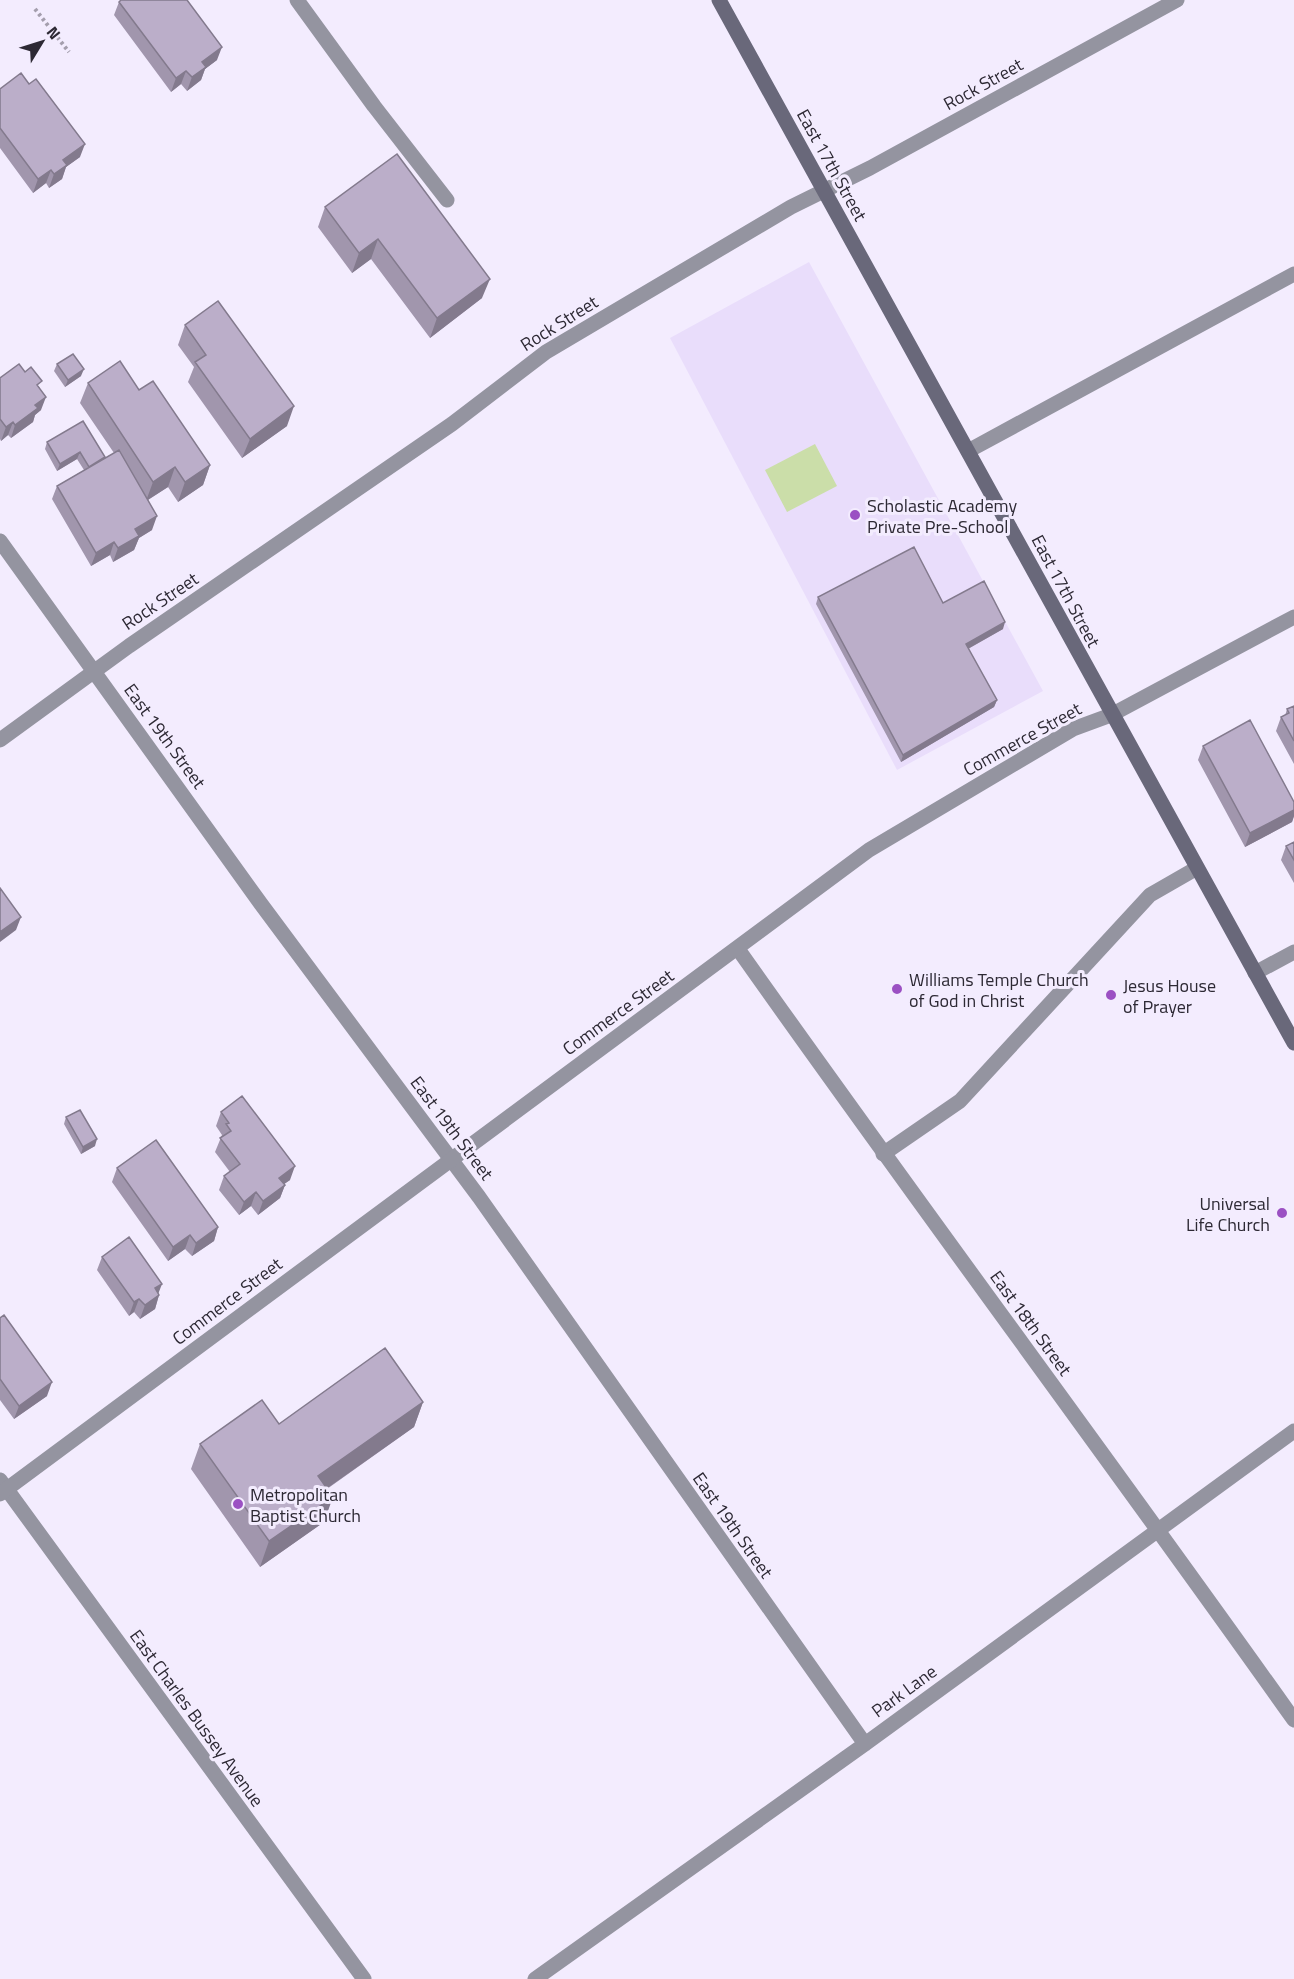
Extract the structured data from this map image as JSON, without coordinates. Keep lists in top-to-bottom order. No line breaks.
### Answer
{"streets":{"main road":["East 17th Street"],"street":["Rock Street","East 19th Street","Commerce Street","East 18th Street","Park Lane","East Charles Bussey Avenue"]},"crossings":[["Rock Street","East 17th Street"],["Rock Street","East 19th Street"],["East 17th Street","Commerce Street"],["East 19th Street","Commerce Street"],["East 19th Street","Park Lane"],["Commerce Street","East 18th Street"],["Commerce Street","East Charles Bussey Avenue"],["East 18th Street","Park Lane"]],"places":["Scholastic Academy Private Pre-School","Williams Temple Church of God in Christ","Jesus House of Prayer","Universal Life Church","Metropolitan Baptist Church"],"north":"top right"}
